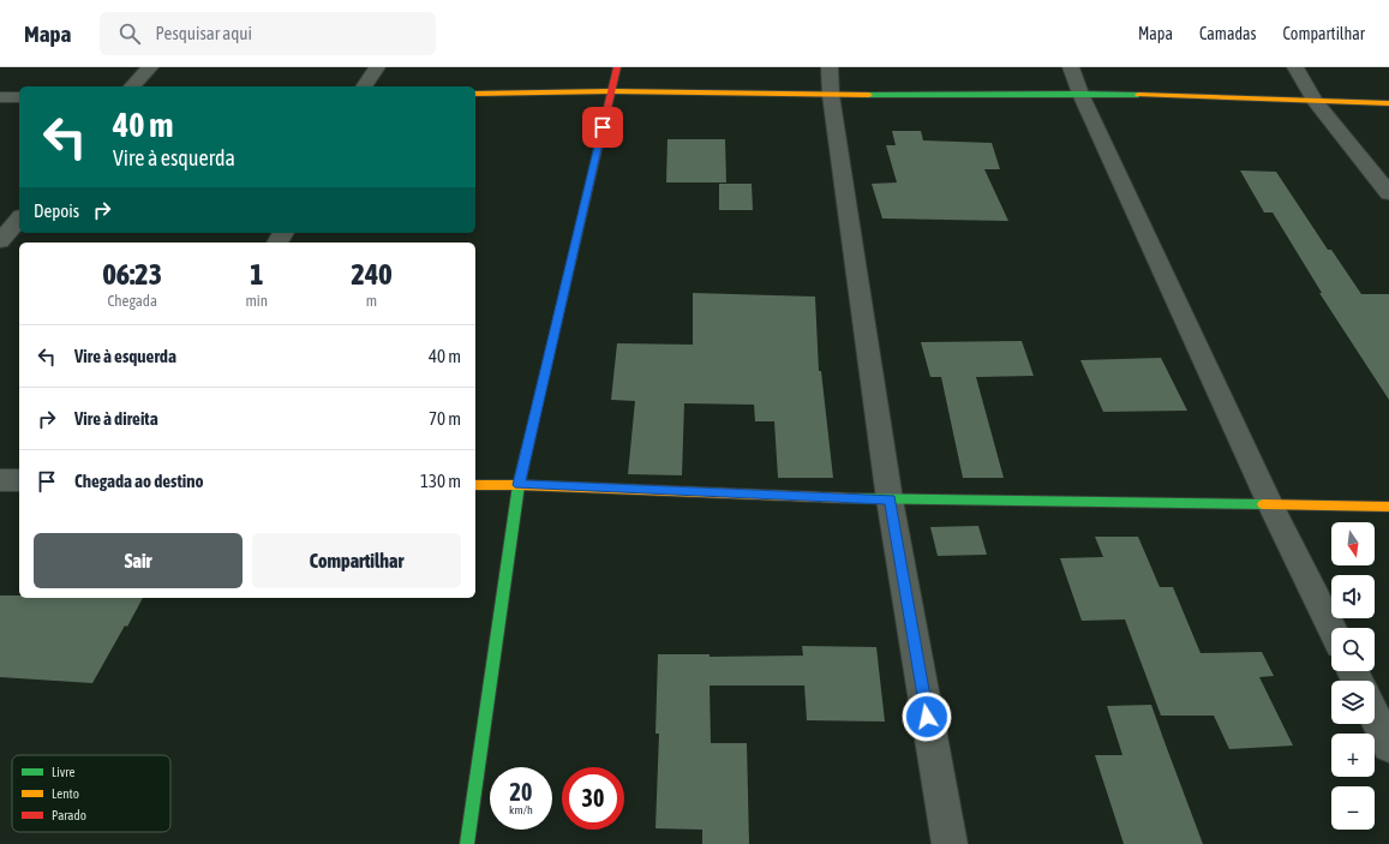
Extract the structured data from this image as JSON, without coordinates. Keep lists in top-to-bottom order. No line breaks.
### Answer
{"legend":["Livre","Lento","Parado"],"north":"bottom","page":{"header":"Mapa","search":"Pesquisar aqui","nav":["Mapa","Camadas","Compartilhar"],"turn":["40 m","Vire à esquerda"],"then":"Depois","eta":["06:23","Chegada","1","min","240","m"],"list":[{"name":"Vire à esquerda","value":"40 m"},{"name":"Vire à direita","value":"70 m"},{"name":"Chegada ao destino","value":"130 m"}],"map_buttons":["+","−"],"buttons":["Sair","Compartilhar"],"speed":"20 km/h","limit":"30"}}
